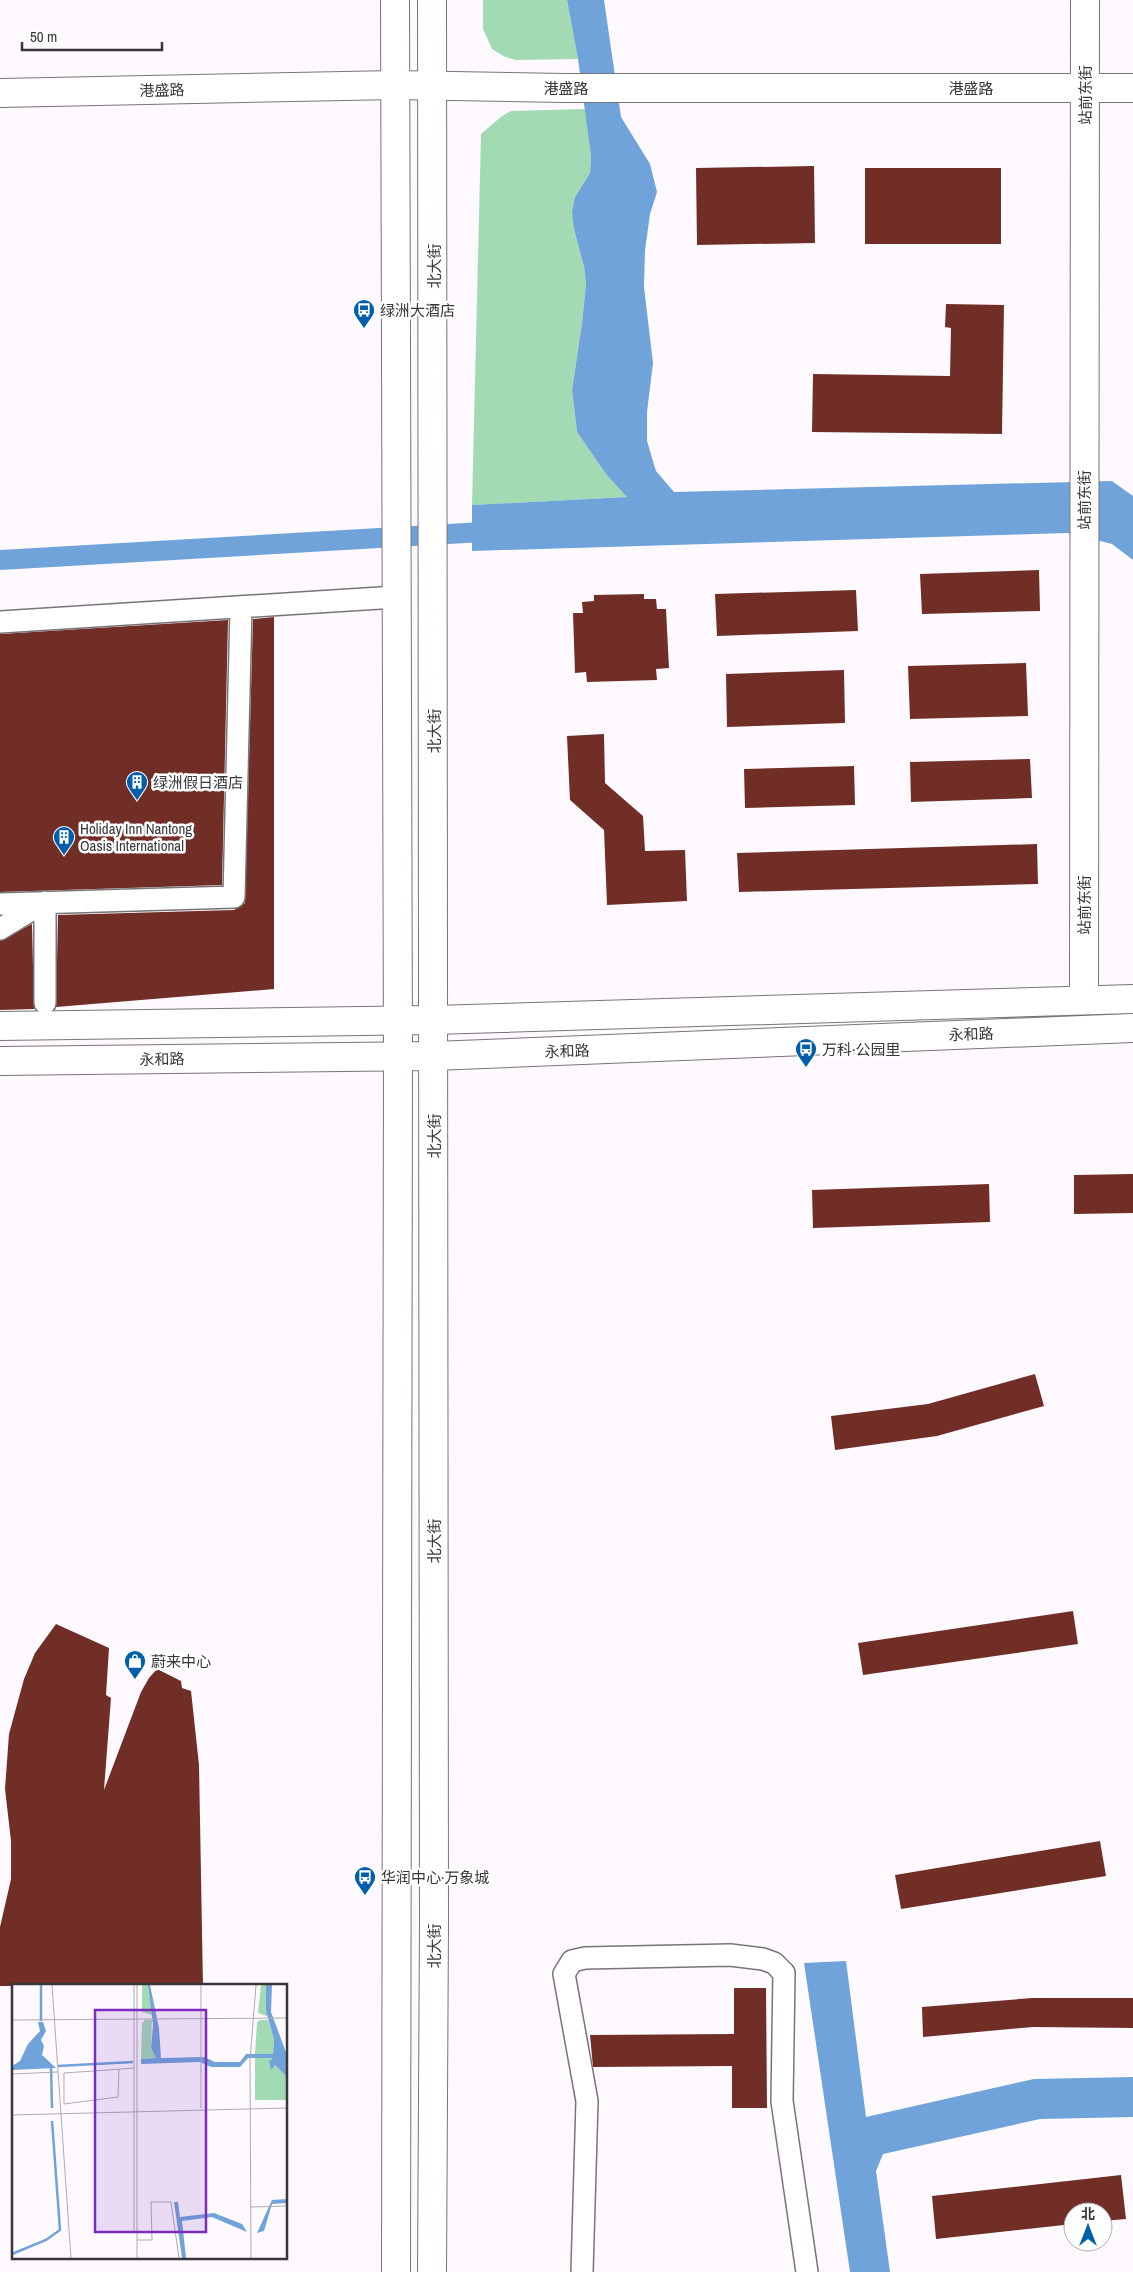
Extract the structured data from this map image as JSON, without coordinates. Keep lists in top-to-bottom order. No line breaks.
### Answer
{"streets":{"main road":["港盛路","站前东街","北大街","永和路"]},"crossings":[["港盛路","站前东街"],["港盛路","北大街"],["站前东街","永和路"],["北大街","永和路"]],"places":{"bus stop":["绿洲大酒店","万科·公园里","华润中心·万象城"],"building":["绿洲假日酒店","Holiday Inn Nantong Oasis International"],"shop":["蔚来中心"]},"scale_bar":"50 m","north":"top"}
